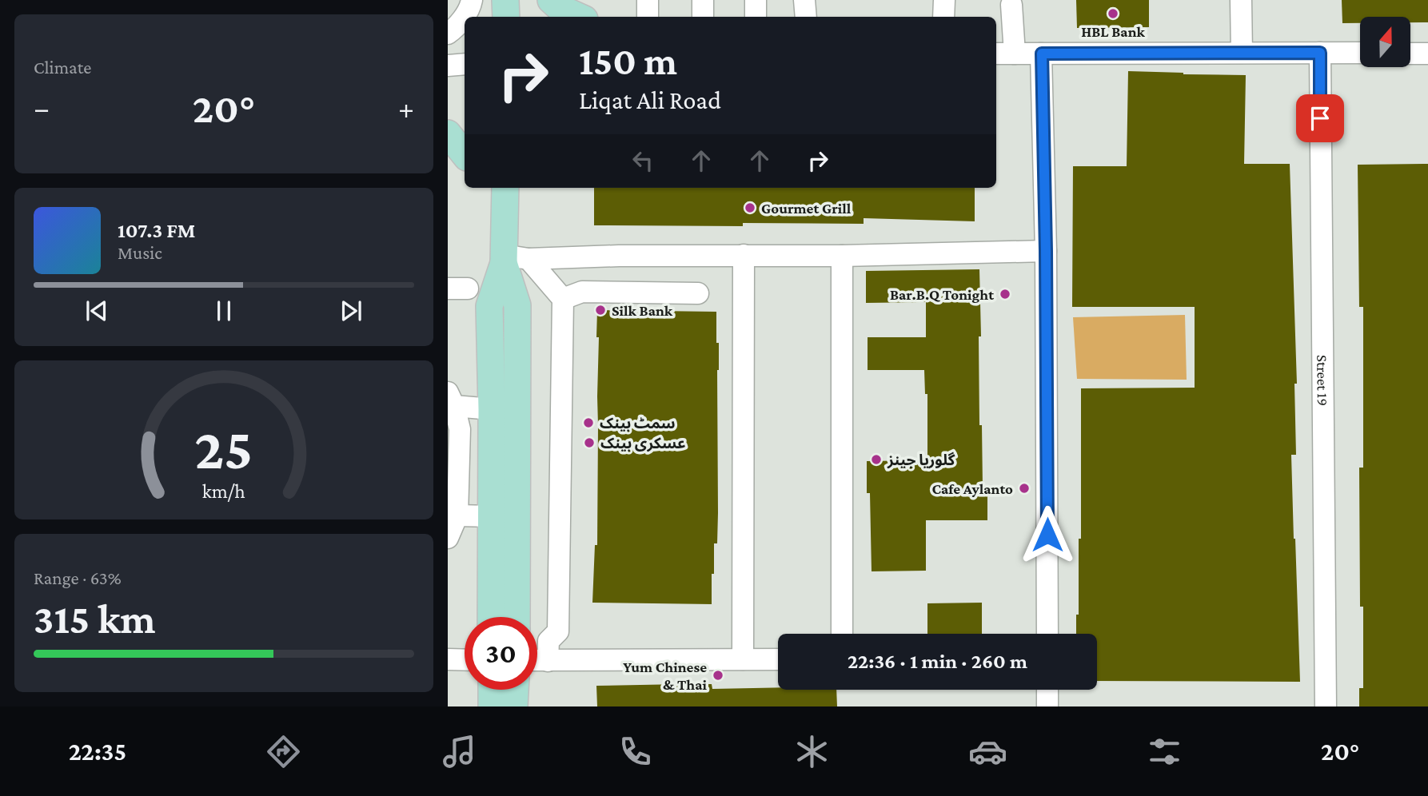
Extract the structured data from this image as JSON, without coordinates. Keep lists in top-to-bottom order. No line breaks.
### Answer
{"streets":{"street":["Street 19"]},"places":["HBL Bank","Gourmet Grill","Bar.B.Q Tonight","Silk Bank","سمٹ بینک","عسکری بینک","گلوریا جینز","Cafe Aylanto","Yum Chinese & Thai"],"north":"top","page":{"tile":["Climate",["Range · 63%","315 km"]],"turn":["150 m","Liqat Ali Road"],"heat":["−","20°","+"],"song":["107.3 FM","Music"],"limit":"30","trip":"22:36 · 1 min · 260 m","tabs":["22:35","20°"],"gauge":["25","km/h"]}}
